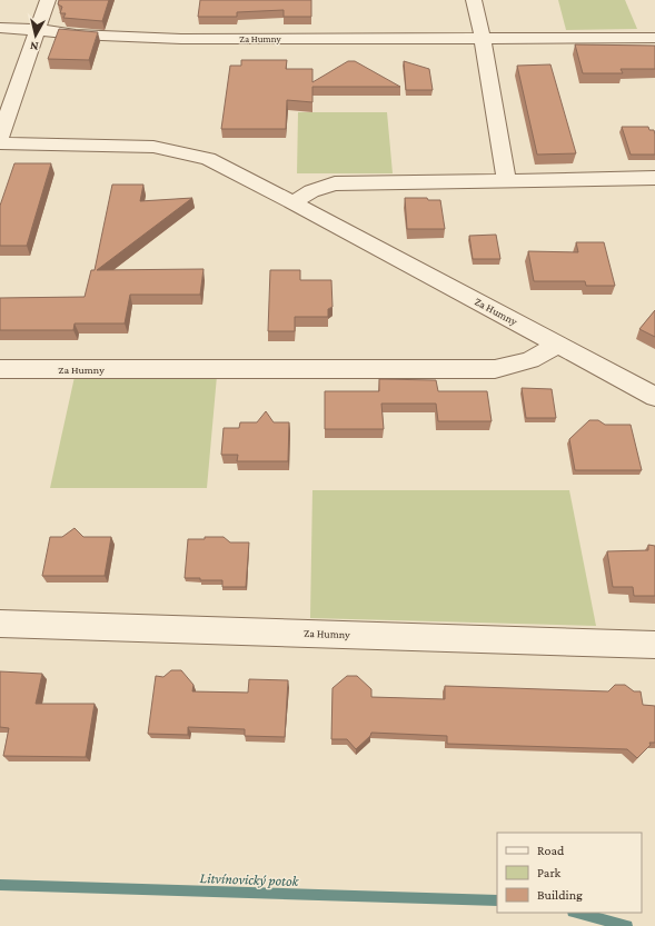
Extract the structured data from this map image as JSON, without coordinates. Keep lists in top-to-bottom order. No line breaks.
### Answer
{"streets":{"street":["Za Humny"]},"water":["Litvínovický potok"],"legend":["Road","Park","Building"],"north":"bottom"}
